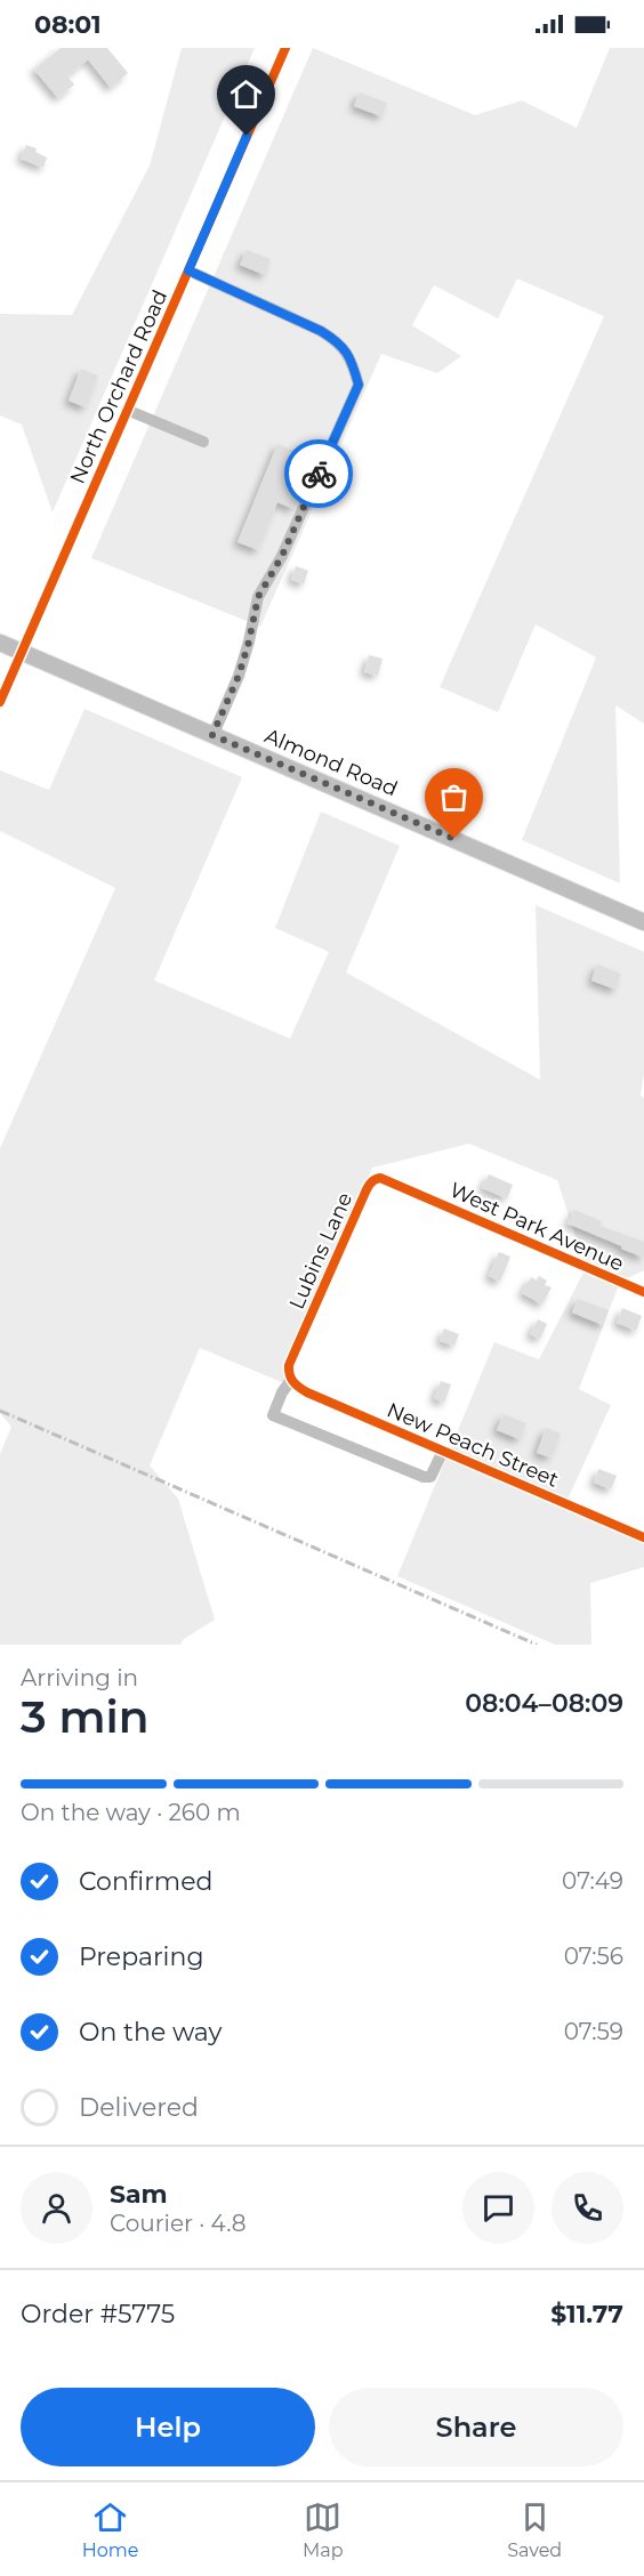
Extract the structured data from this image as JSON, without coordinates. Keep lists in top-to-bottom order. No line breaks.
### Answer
{"streets":{"main road":["Almond Road"],"street":["North Orchard Road","West Park Avenue","Lubins Lane","New Peach Street"]},"crossings":[["North Orchard Road","Almond Road"],["West Park Avenue","Lubins Lane"],["Lubins Lane","New Peach Street"]],"page":{"status":"08:01","heading":["3 min","Arriving in","08:04–08:09"],"panel":["Sam","Courier · 4.8","Order #5775","$11.77"],"bar":"On the way · 260 m","list":[["Confirmed","07:49"],["Preparing","07:56"],["On the way","07:59"],"Delivered"],"buttons":["Help","Share"],"tabs":["Home","Map","Saved"]}}
